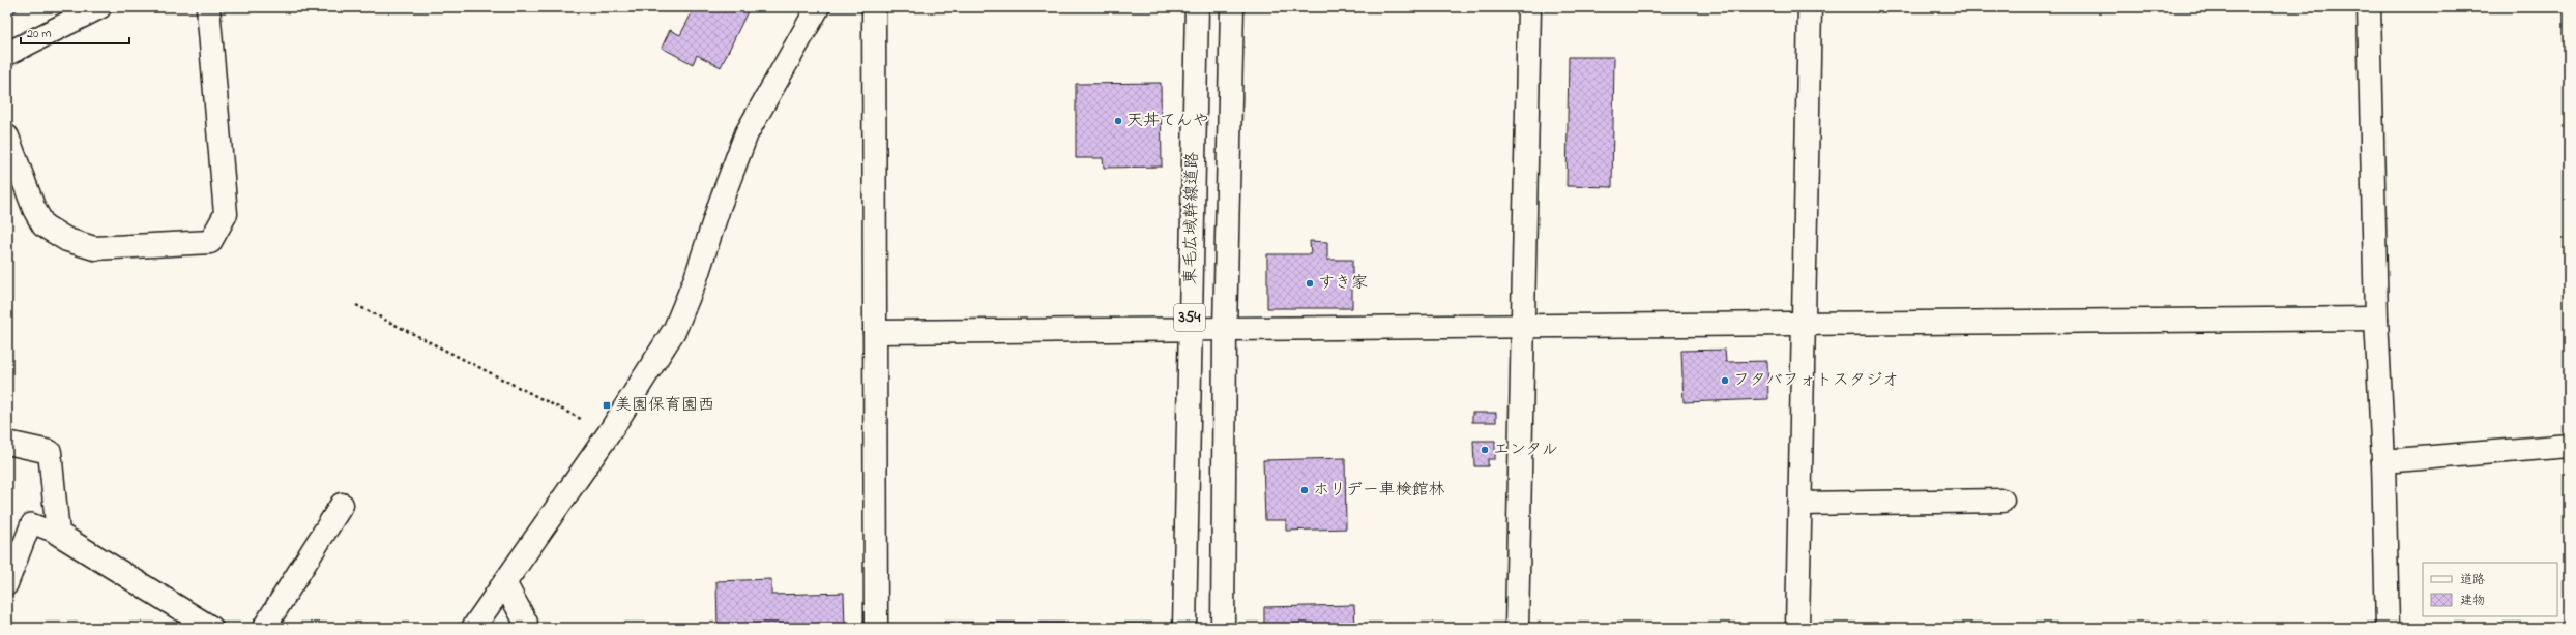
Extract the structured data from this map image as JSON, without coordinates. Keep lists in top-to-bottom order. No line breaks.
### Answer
{"streets":{"main road":["東毛広域幹線道路","354"]},"places":{"other":["天丼てんや","すき家","フタバフォトスタジオ","エンタル","ホリデー車検館林"],"transit":["美園保育園西"]},"legend":["道路","建物"],"scale_bar":"20 m"}
